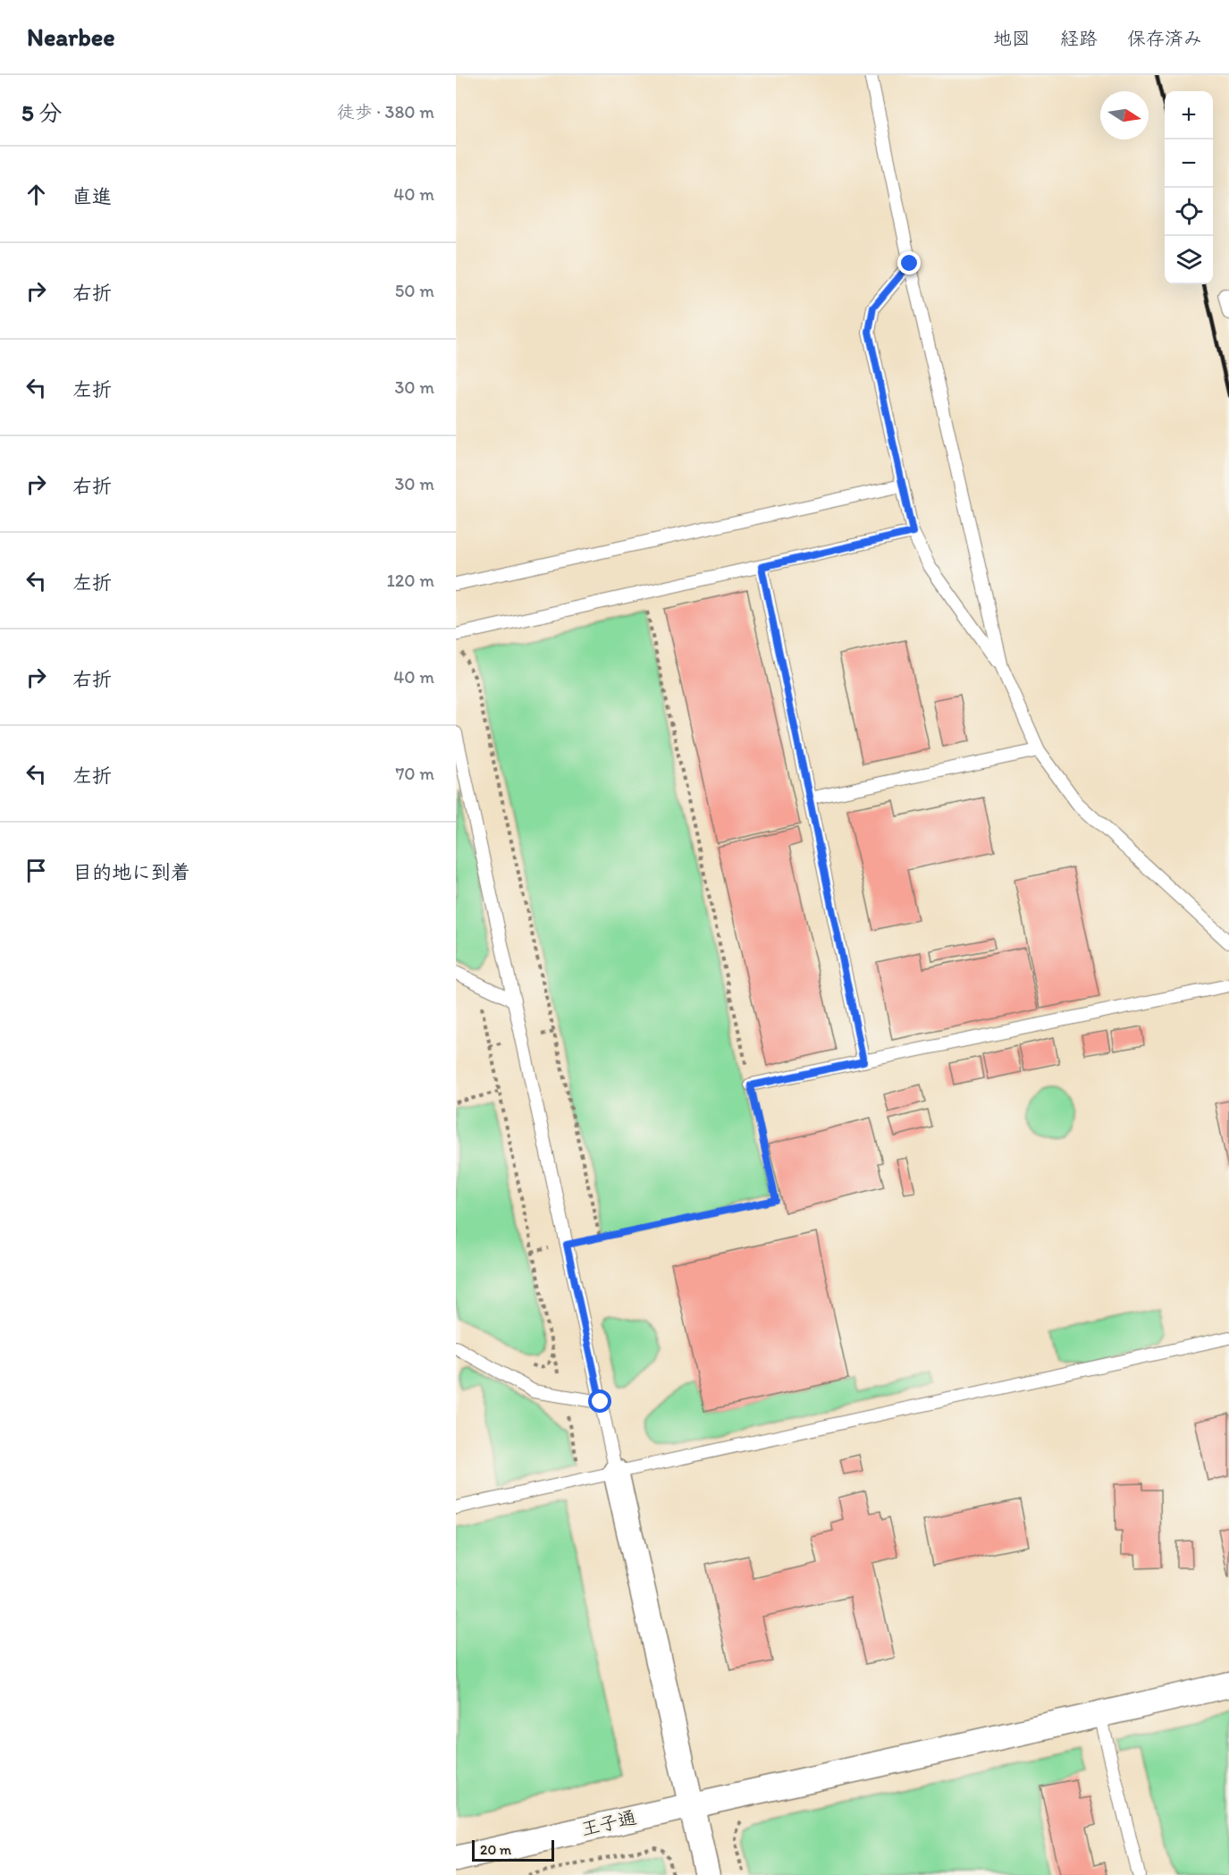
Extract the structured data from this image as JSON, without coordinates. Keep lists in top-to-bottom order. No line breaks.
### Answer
{"streets":{"street":["王子通"]},"scale_bar":"20 m","north":"right","page":{"header":"Nearbee","nav":["地図","経路","保存済み"],"heading":["5 分","徒歩 · 380 m"],"map_buttons":["+","−"],"list":[["直進","40 m"],["右折","50 m"],["左折","30 m"],["右折","30 m"],["左折","120 m"],["右折","40 m"],["左折","70 m"],"目的地に到着"],"scale":"20 m"}}
